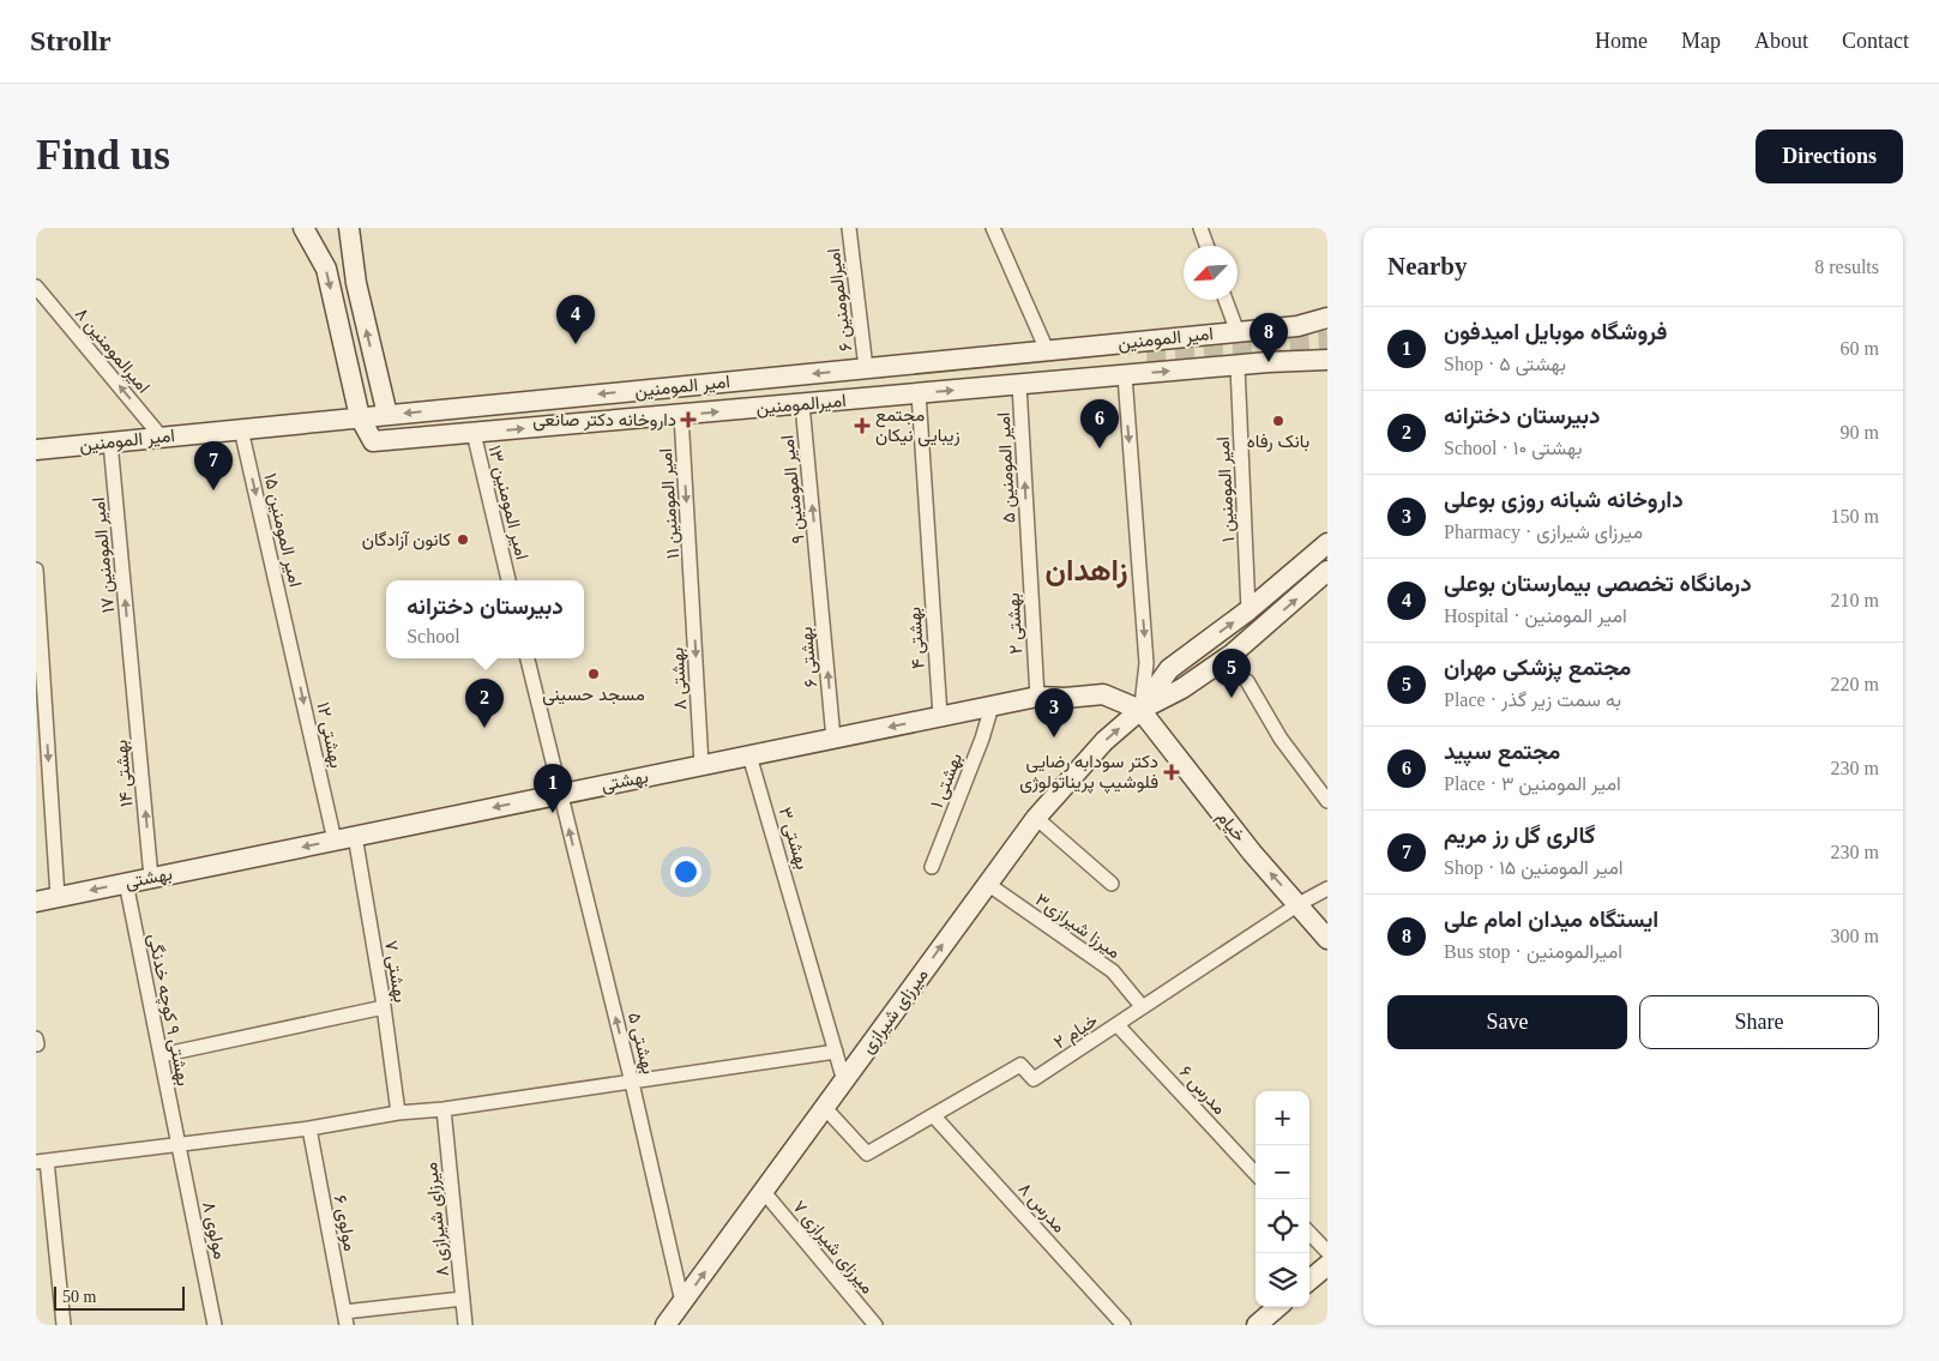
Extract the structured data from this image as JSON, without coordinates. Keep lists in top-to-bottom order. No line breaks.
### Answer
{"streets":{"main road":["امیر المومنین","امیرالمومنین","بهشتی","خیام","میرزای شیرازی"],"street":["امیرالمومنین ۶","امیرالمومنین ۸","امیر المومنین ۵","امیر المومنین ۹","امیر المومنین ۱","امیر المومنین ۱۳","امیر المومنین ۱۱","امیر المومنین ۱۵","امیر المومنین ۱۷","بهشتی ۲","بهشتی ۴","بهشتی ۶","بهشتی ۸","بهشتی ۱۲","بهشتی ۱۴","بهشتی ۱","بهشتی ۳","میرزا شیرازی۳","بهشتی ۷","بهشتی ۹ کوچه خدنگی","خیام ۲","بهشتی ۵","مدرس ۶","مدرس ۸","میرزای شیرازی ۸","مولوی ۶","مولوی ۸","میرزای شیرازی ۷"]},"crossings":[["امیرالمومنین ۶","امیر المومنین"],["امیر المومنین","امیرالمومنین ۸"],["امیر المومنین","امیرالمومنین"],["امیر المومنین","امیر المومنین ۱۵"],["امیر المومنین","امیر المومنین ۱۷"],["امیرالمومنین","امیر المومنین ۵"],["امیرالمومنین","امیر المومنین ۹"],["امیرالمومنین","امیر المومنین ۱"],["امیرالمومنین","امیر المومنین ۱۳"],["امیرالمومنین","امیر المومنین ۱۱"],["امیرالمومنین","بهشتی ۴"],["امیر المومنین ۵","بهشتی ۲"],["امیر المومنین ۹","بهشتی ۶"],["امیر المومنین ۱۱","بهشتی ۸"],["امیر المومنین ۱۵","بهشتی ۱۲"],["امیر المومنین ۱۷","بهشتی ۱۴"],["بهشتی ۲","بهشتی"],["بهشتی ۴","بهشتی"],["بهشتی ۶","بهشتی"],["بهشتی ۸","بهشتی"],["بهشتی ۱۲","بهشتی"],["بهشتی ۱۴","بهشتی"],["بهشتی","بهشتی ۱"],["بهشتی","خیام"],["بهشتی","بهشتی ۳"],["بهشتی","بهشتی ۷"],["بهشتی","بهشتی ۹ کوچه خدنگی"],["بهشتی","میرزای شیرازی"],["بهشتی","بهشتی ۵"],["خیام","میرزای شیرازی"],["خیام","خیام ۲"],["بهشتی ۳","میرزای شیرازی"],["میرزا شیرازی۳","میرزای شیرازی"],["میرزا شیرازی۳","خیام ۲"],["بهشتی ۹ کوچه خدنگی","مولوی ۸"],["میرزای شیرازی","خیام ۲"],["میرزای شیرازی","بهشتی ۵"],["میرزای شیرازی","میرزای شیرازی ۷"],["خیام ۲","مدرس ۶"],["خیام ۲","مدرس ۸"]],"one_way":["امیر المومنین","امیرالمومنین ۸","امیرالمومنین","امیر المومنین ۹","امیر المومنین ۱۱","امیر المومنین ۱۵","بهشتی ۶","بهشتی ۸","بهشتی ۱۲","بهشتی","خیام","میرزای شیرازی","بهشتی ۵"],"districts":["زاهدان"],"places":{"health":["داروخانه دکتر صانعی","مجتمع زیبایی نیکان","دکتر سودابه رضایی فلوشیپ پریناتولوژی"],"other":["بانک رفاه","کانون آزادگان","مسجد حسینی"]},"scale_bar":"50 m","north":"bottom left","page":{"header":"Strollr","nav":["Home","Map","About","Contact"],"buttons":["Directions",["Save","Share"]],"title":"Find us","heading":["Nearby","8 results"],"pins":["4","8","6","7","5","2","3","1"],"list":[{"mark":"1","name":"فروشگاه موبایل امیدفون","note":"Shop · بهشتی ۵","value":"60 m"},{"mark":"2","name":"دبیرستان دخترانه","note":"School · بهشتی ۱۰","value":"90 m"},{"mark":"3","name":"داروخانه شبانه روزی بوعلی","note":"Pharmacy · میرزای شیرازی","value":"150 m"},{"mark":"4","name":"درمانگاه تخصصی بیمارستان بوعلی","note":"Hospital · امیر المومنین","value":"210 m"},{"mark":"5","name":"مجتمع پزشکی مهران","note":"Place · به سمت زیر گذر","value":"220 m"},{"mark":"6","name":"مجتمع سپید","note":"Place · امیر المومنین ۳","value":"230 m"},{"mark":"7","name":"گالری گل رز مریم","note":"Shop · امیر المومنین ۱۵","value":"230 m"},{"mark":"8","name":"ایستگاه میدان امام علی","note":"Bus stop · امیرالمومنین","value":"300 m"}],"popup":["دبیرستان دخترانه","School"],"map_buttons":["+","−"],"scale":"50 m"}}
